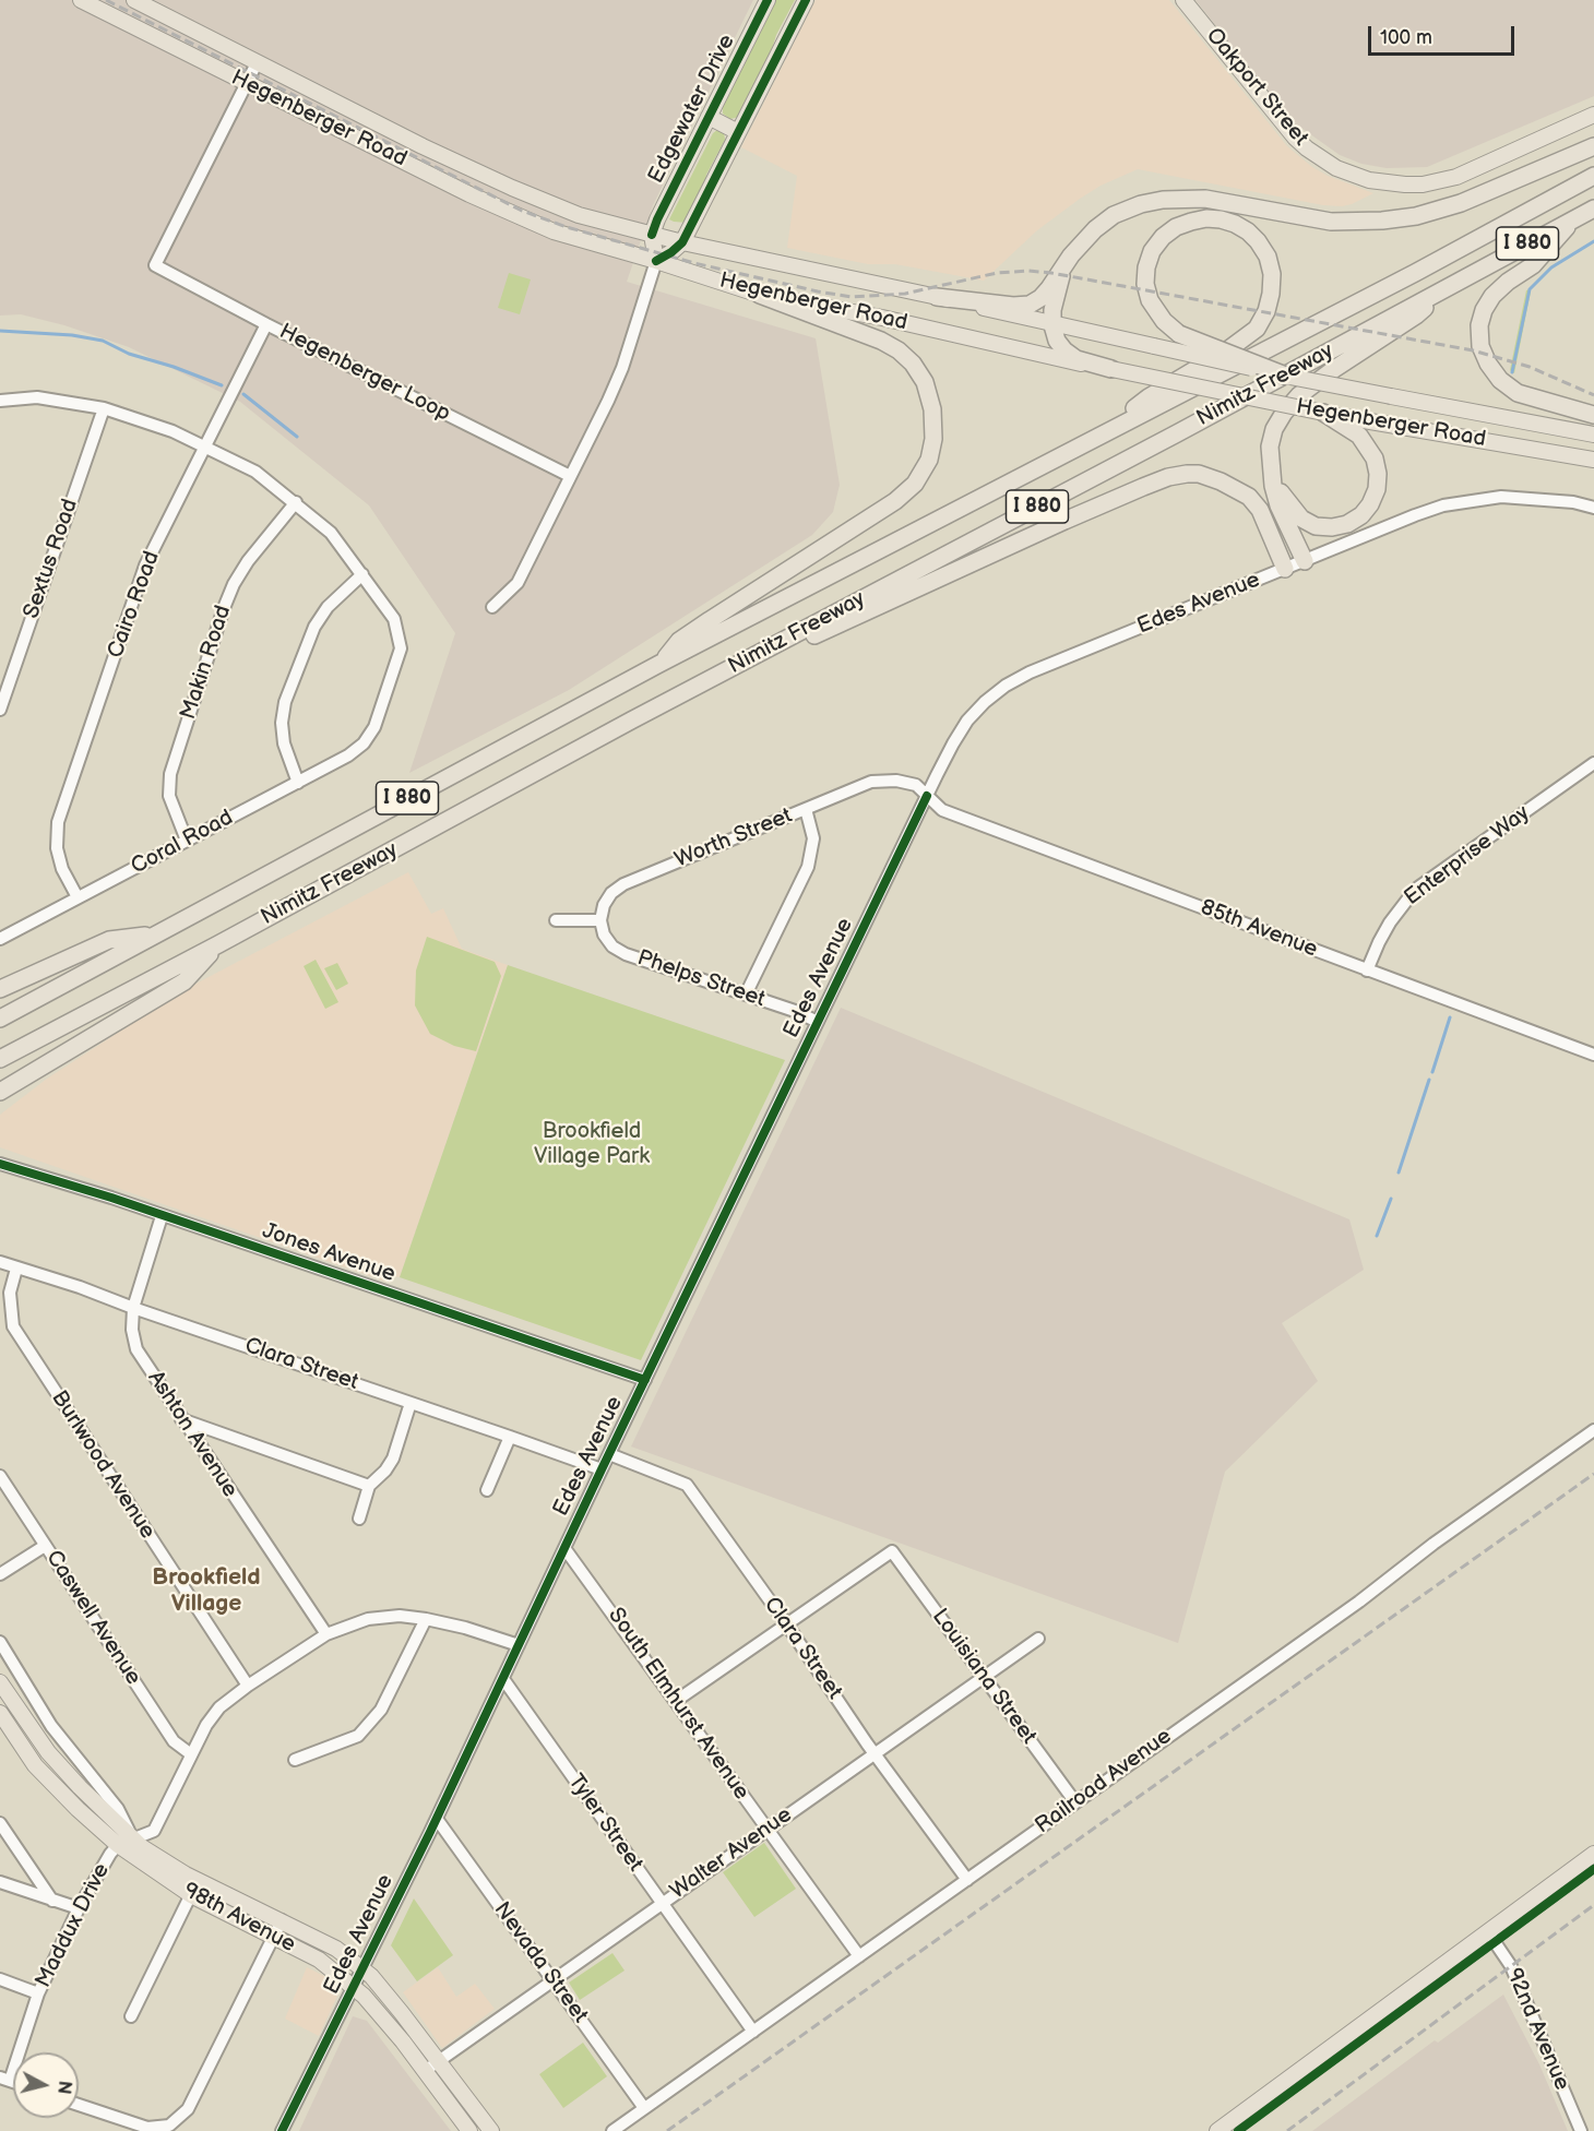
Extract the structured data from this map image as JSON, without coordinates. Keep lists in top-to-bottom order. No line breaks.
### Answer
{"streets":{"highway":["I 880","Nimitz Freeway"],"main road":["Oakport Street","Edgewater Drive","Hegenberger Road","98th Avenue"],"street":["Hegenberger Loop","Sextus Road","Edes Avenue","Cairo Road","Makin Road","Worth Street","Coral Road","Enterprise Way","85th Avenue","Phelps Street","Jones Avenue","Clara Street","Ashton Avenue","Burlwood Avenue","Caswell Avenue","Louisiana Street","South Elmhurst Avenue","Railroad Avenue","Tyler Street","Walter Avenue","Maddux Drive","Nevada Street","92nd Avenue"]},"crossings":[["Edgewater Drive","Hegenberger Road"],["Hegenberger Road","Hegenberger Loop"],["Hegenberger Loop","Cairo Road"],["Edes Avenue","Worth Street"],["Edes Avenue","85th Avenue"],["Edes Avenue","Phelps Street"],["Edes Avenue","Jones Avenue"],["Edes Avenue","Clara Street"],["Edes Avenue","South Elmhurst Avenue"],["Edes Avenue","Tyler Street"],["Edes Avenue","98th Avenue"],["Edes Avenue","Maddux Drive"],["Edes Avenue","Nevada Street"],["Cairo Road","Coral Road"],["Makin Road","Coral Road"],["Worth Street","85th Avenue"],["Worth Street","Phelps Street"],["Enterprise Way","85th Avenue"],["Jones Avenue","Ashton Avenue"],["Clara Street","Ashton Avenue"],["Clara Street","Burlwood Avenue"],["Clara Street","Louisiana Street"],["Clara Street","Railroad Avenue"],["Clara Street","Walter Avenue"],["Ashton Avenue","Maddux Drive"],["Burlwood Avenue","Maddux Drive"],["Caswell Avenue","Maddux Drive"],["Louisiana Street","Railroad Avenue"],["Louisiana Street","Walter Avenue"],["South Elmhurst Avenue","Railroad Avenue"],["South Elmhurst Avenue","Walter Avenue"],["Railroad Avenue","Tyler Street"],["Railroad Avenue","Nevada Street"],["Tyler Street","Walter Avenue"],["Walter Avenue","98th Avenue"],["Walter Avenue","Nevada Street"],["98th Avenue","Maddux Drive"]],"districts":["Brookfield Village"],"parks":["Brookfield Village Park"],"scale_bar":"100 m","north":"right"}
